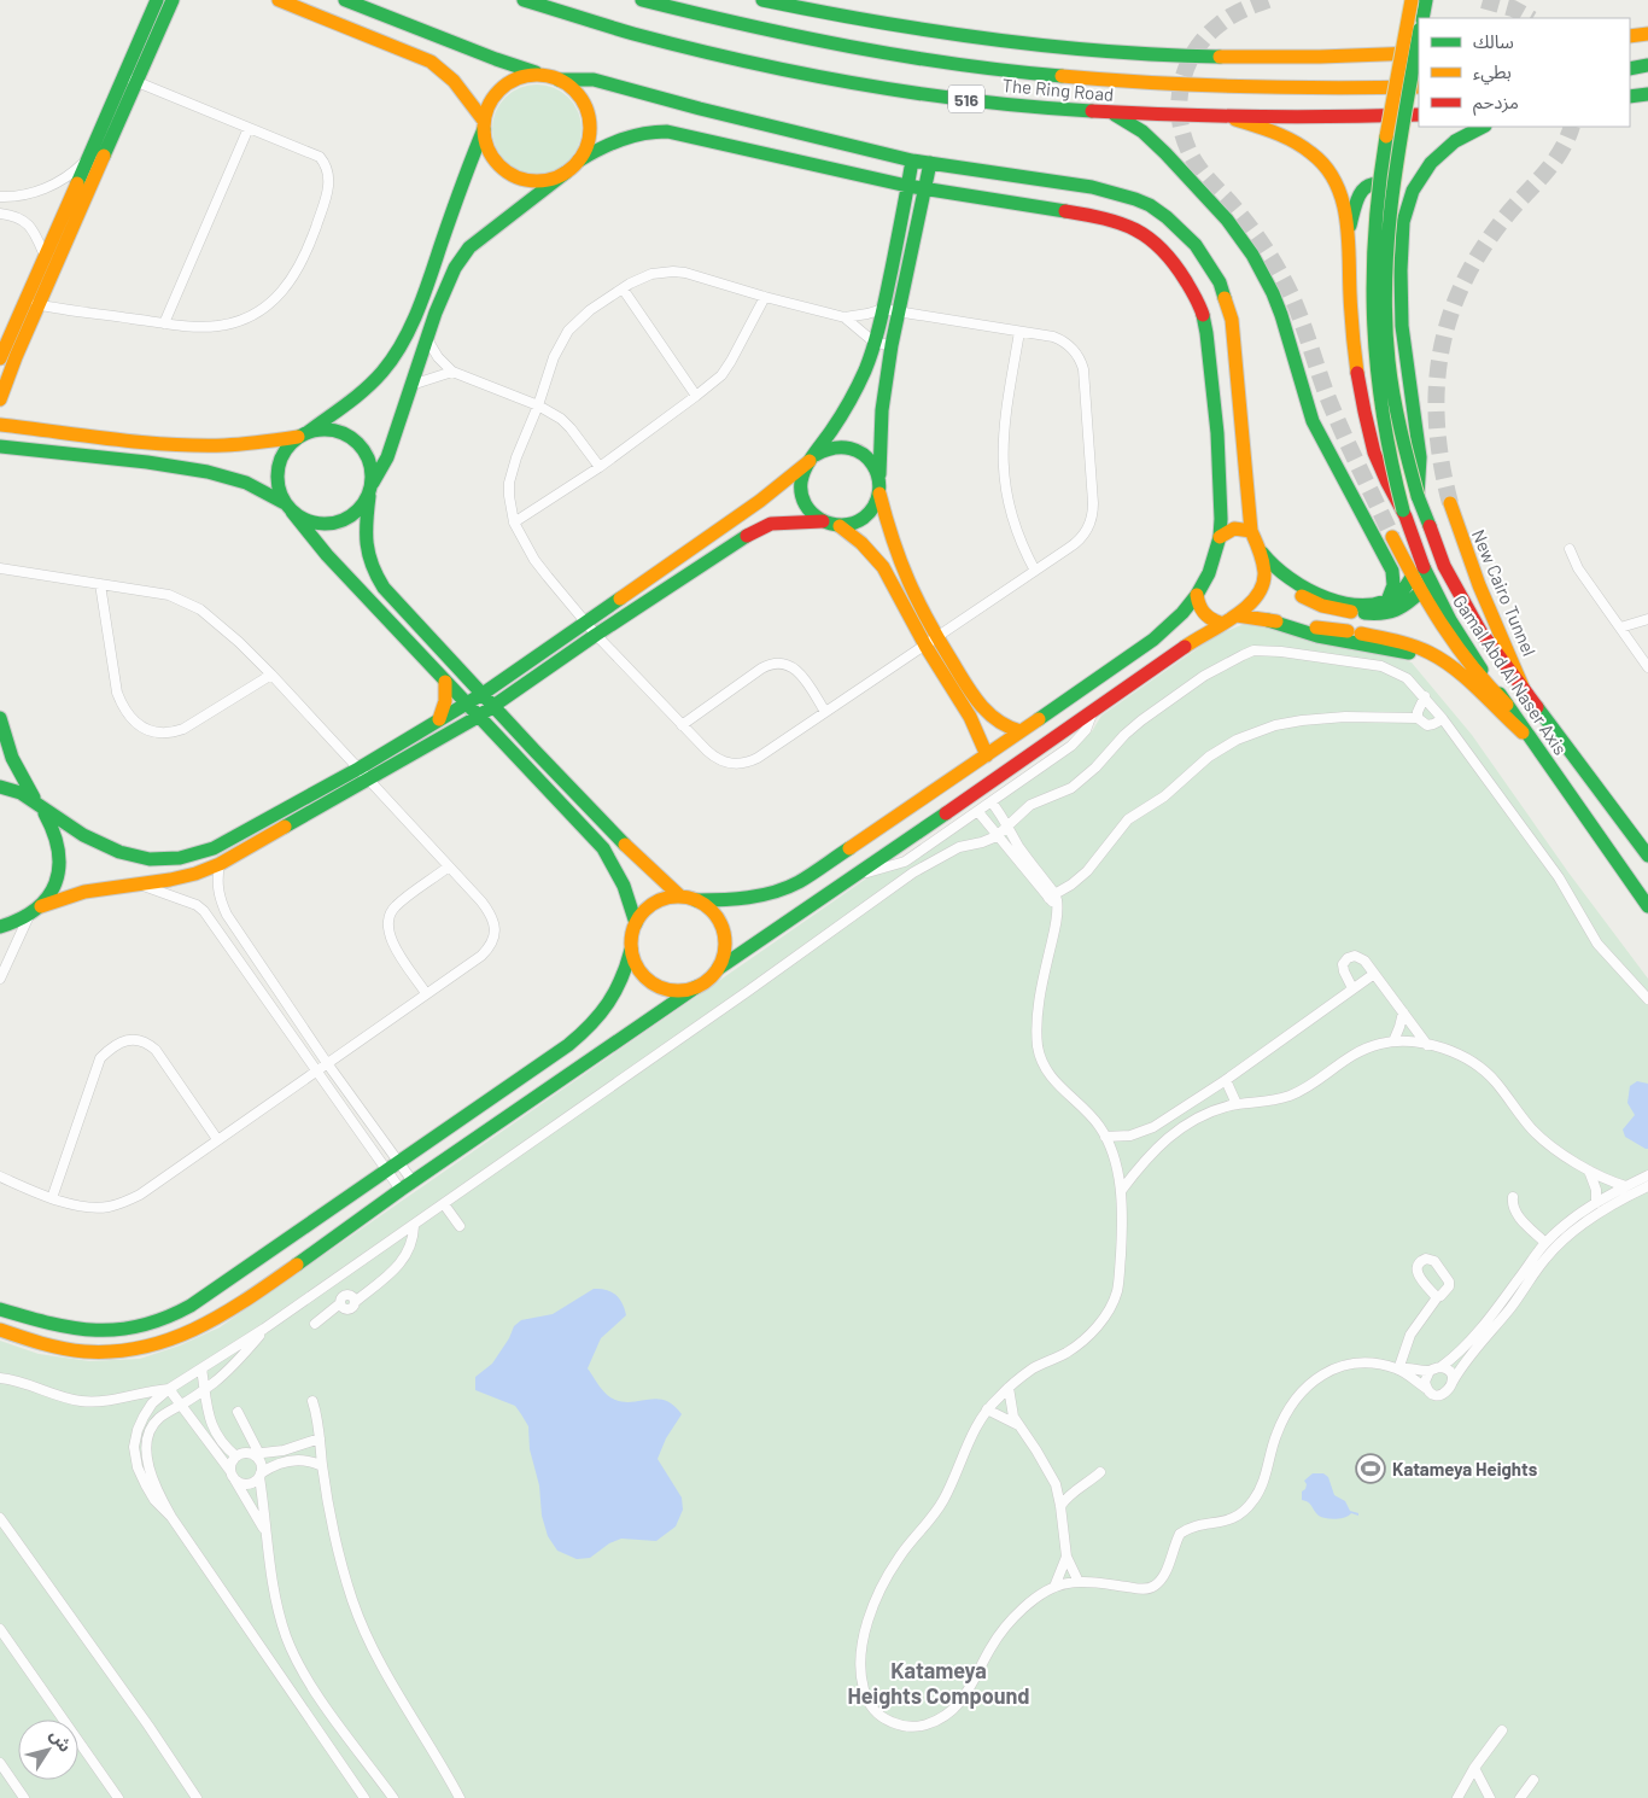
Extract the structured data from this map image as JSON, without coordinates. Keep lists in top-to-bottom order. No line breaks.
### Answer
{"streets":{"main road":["The Ring Road","516","New Cairo Tunnel","Gamal Abd Al Naser Axis"]},"crossings":[["The Ring Road","Gamal Abd Al Naser Axis"],["New Cairo Tunnel","Gamal Abd Al Naser Axis"]],"districts":["Katameya Heights Compound"],"places":{"sports":["Katameya Heights"]},"legend":["سالك","بطيء","مزدحم"],"north":"top right"}
